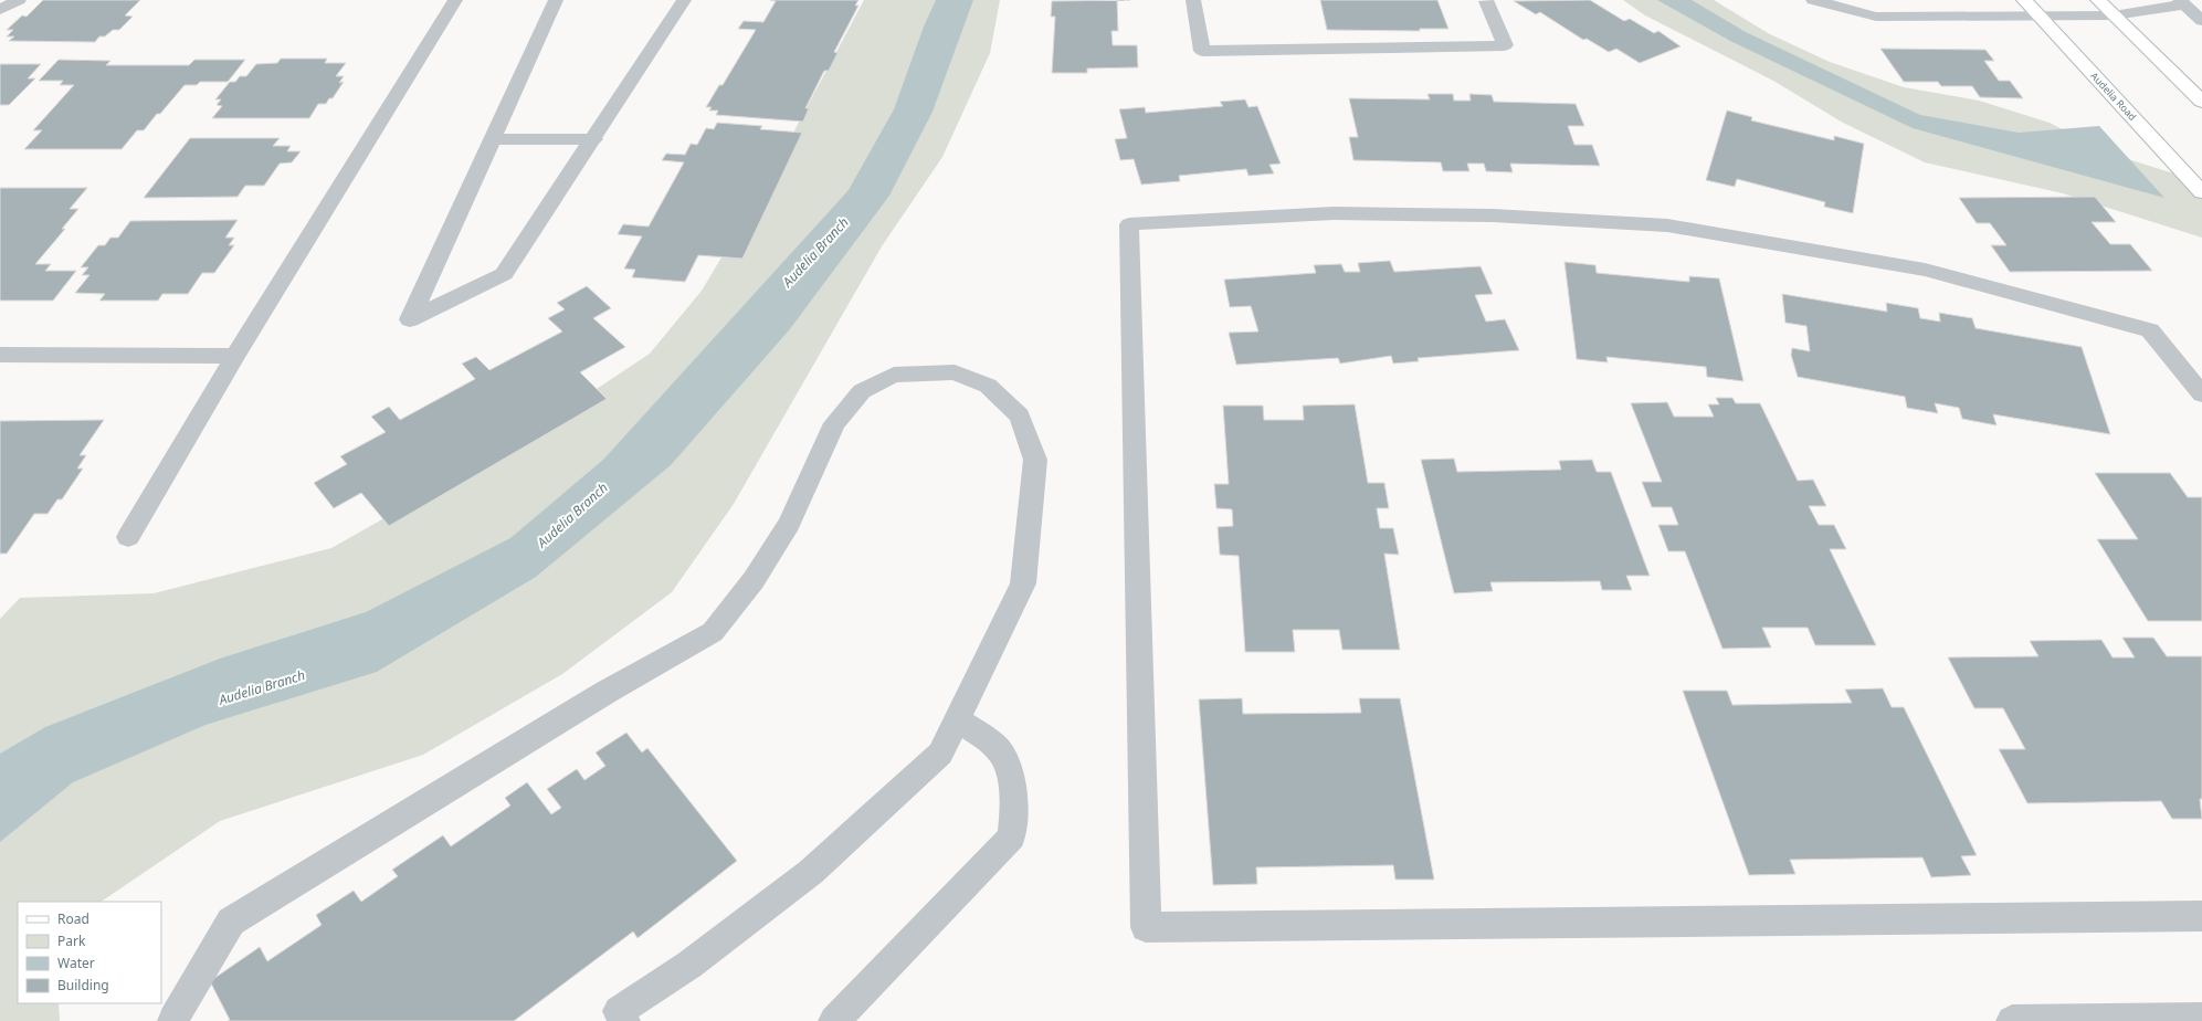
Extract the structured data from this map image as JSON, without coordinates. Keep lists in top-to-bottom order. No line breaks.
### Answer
{"streets":{"main road":["Audelia Road"]},"water":["Audelia Branch"],"legend":["Road","Park","Water","Building"]}
